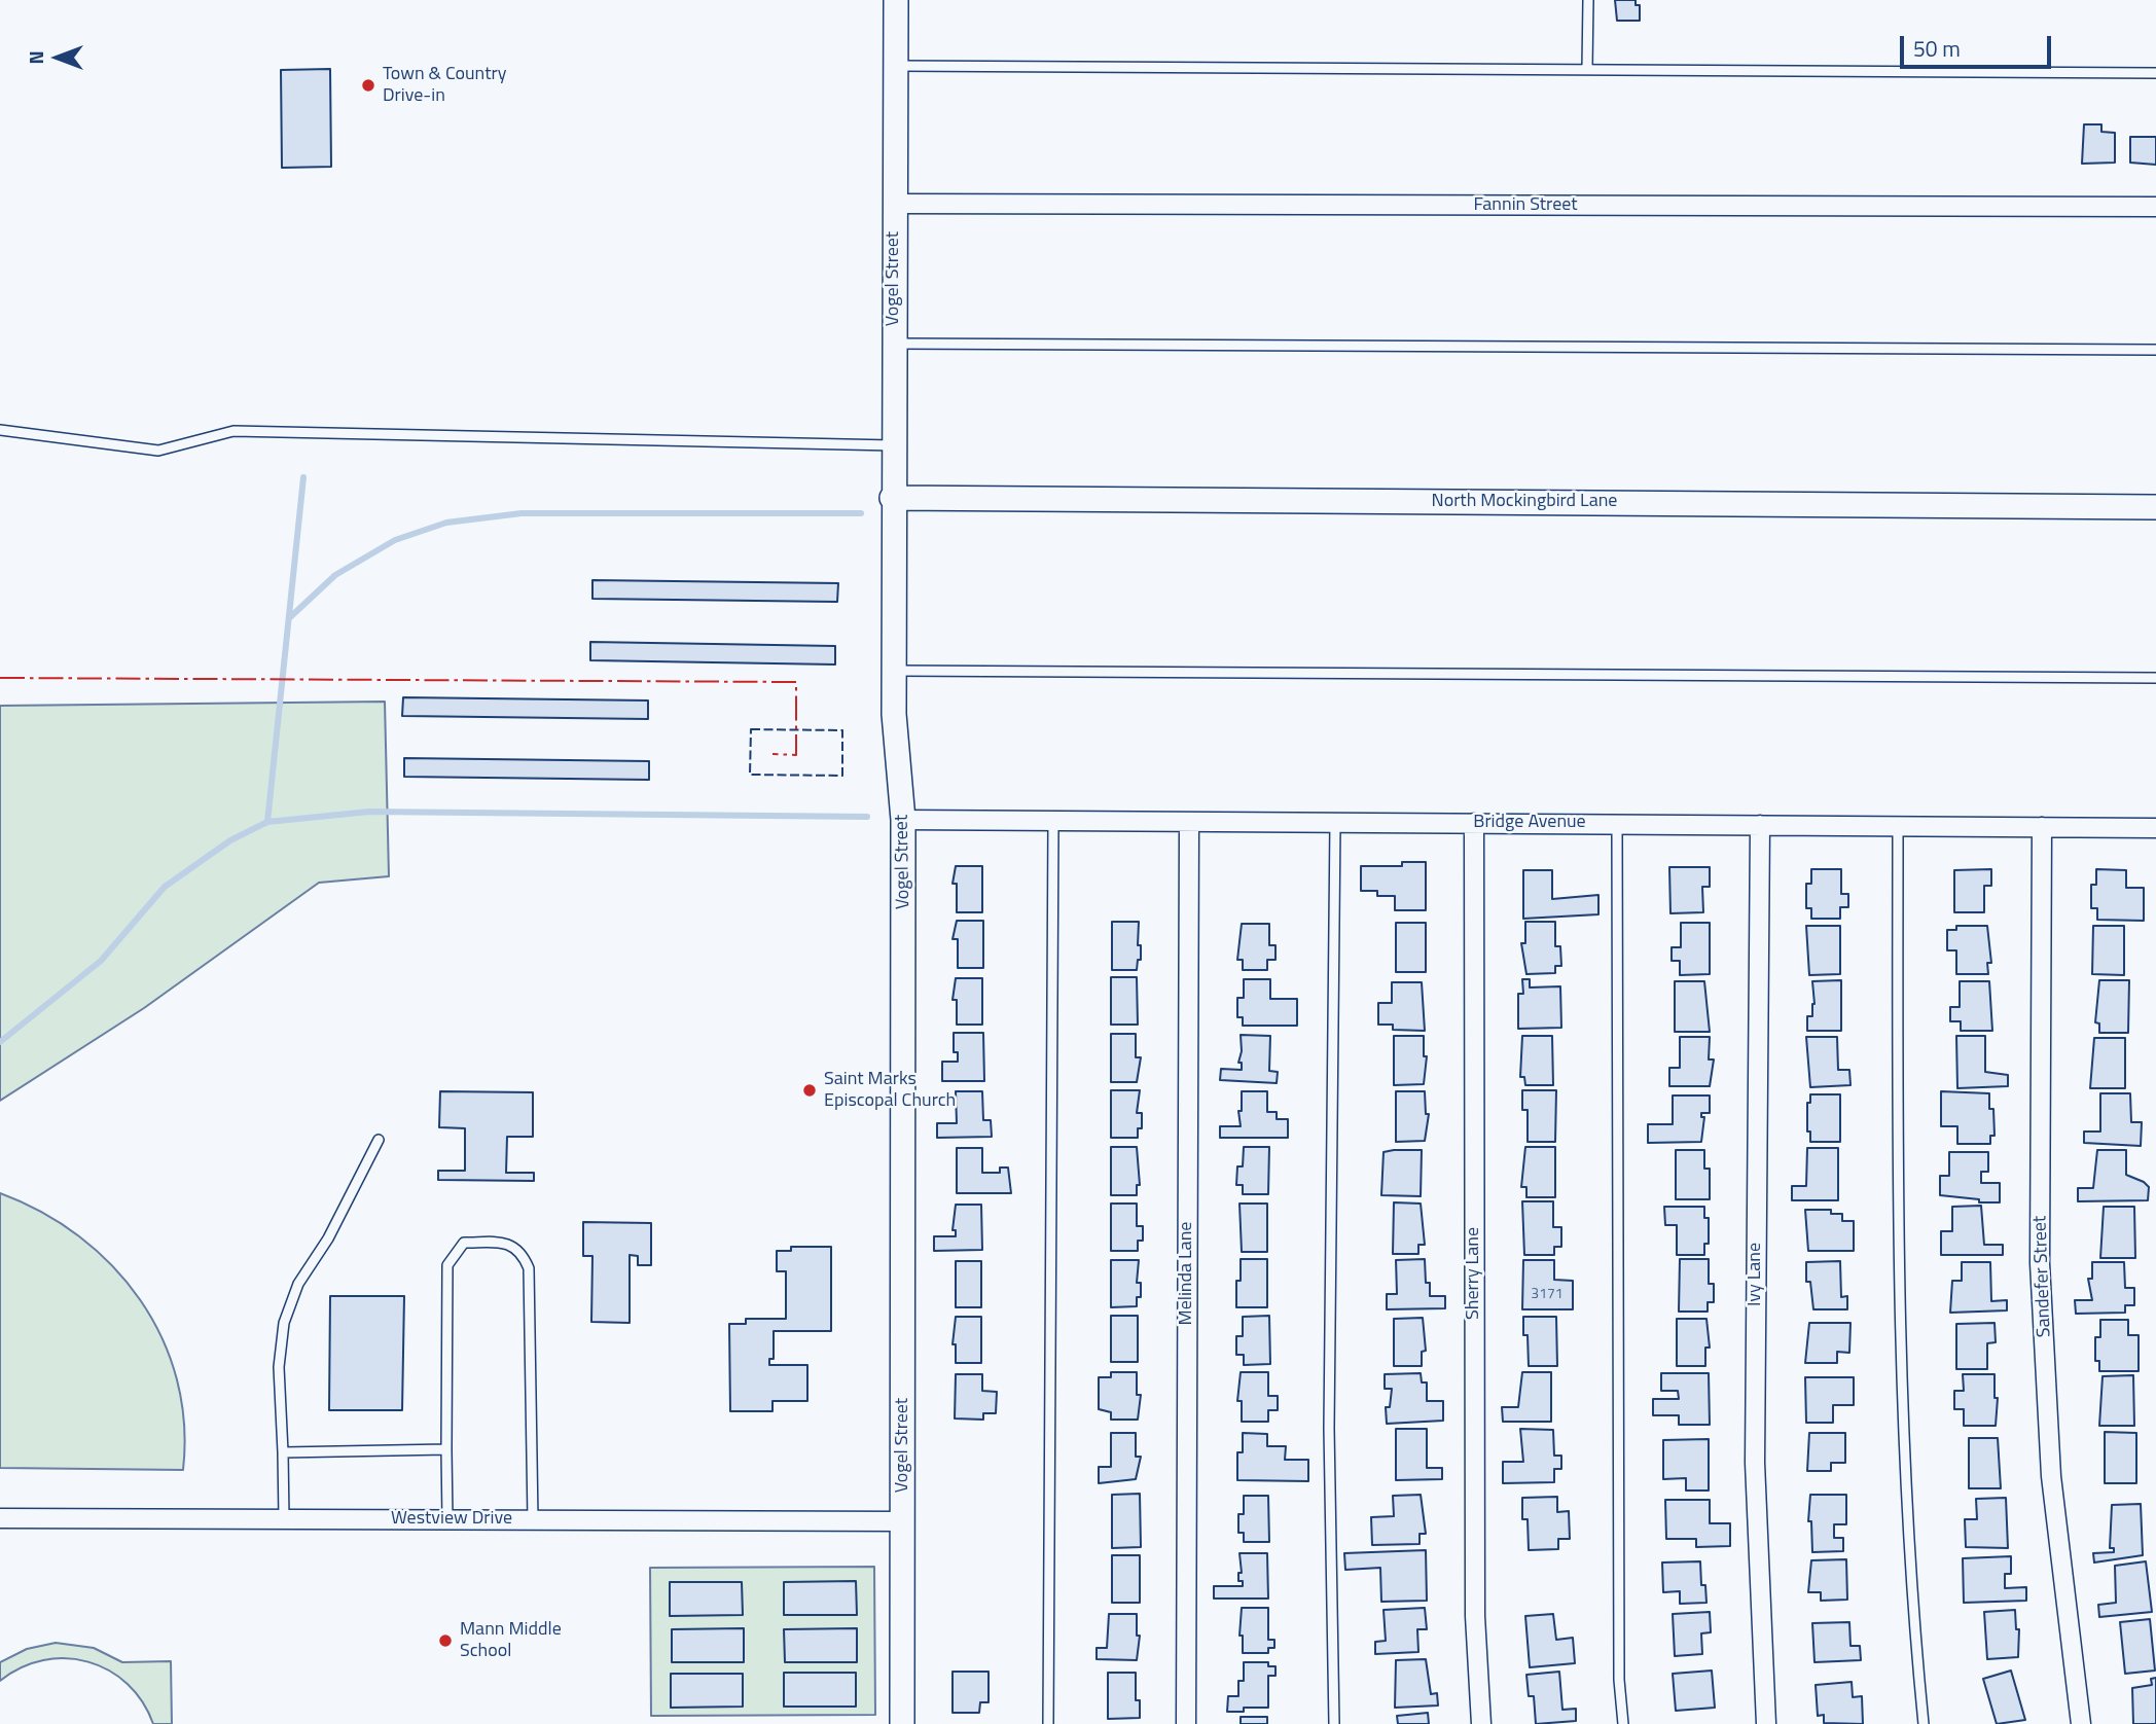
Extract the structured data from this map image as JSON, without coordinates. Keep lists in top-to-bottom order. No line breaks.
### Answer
{"streets":{"street":["Fannin Street","Vogel Street","North Mockingbird Lane","Bridge Avenue","Melinda Lane","Sherry Lane","Ivy Lane","Sandefer Street","Westview Drive"]},"crossings":[["Fannin Street","Vogel Street"],["Vogel Street","North Mockingbird Lane"],["Vogel Street","Bridge Avenue"],["Vogel Street","Westview Drive"],["Bridge Avenue","Melinda Lane"],["Bridge Avenue","Sherry Lane"],["Bridge Avenue","Ivy Lane"],["Bridge Avenue","Sandefer Street"]],"places":["Town & Country Drive-in","Saint Marks Episcopal Church","Mann Middle School"],"house_numbers":["3171"],"scale_bar":"50 m","north":"left"}
